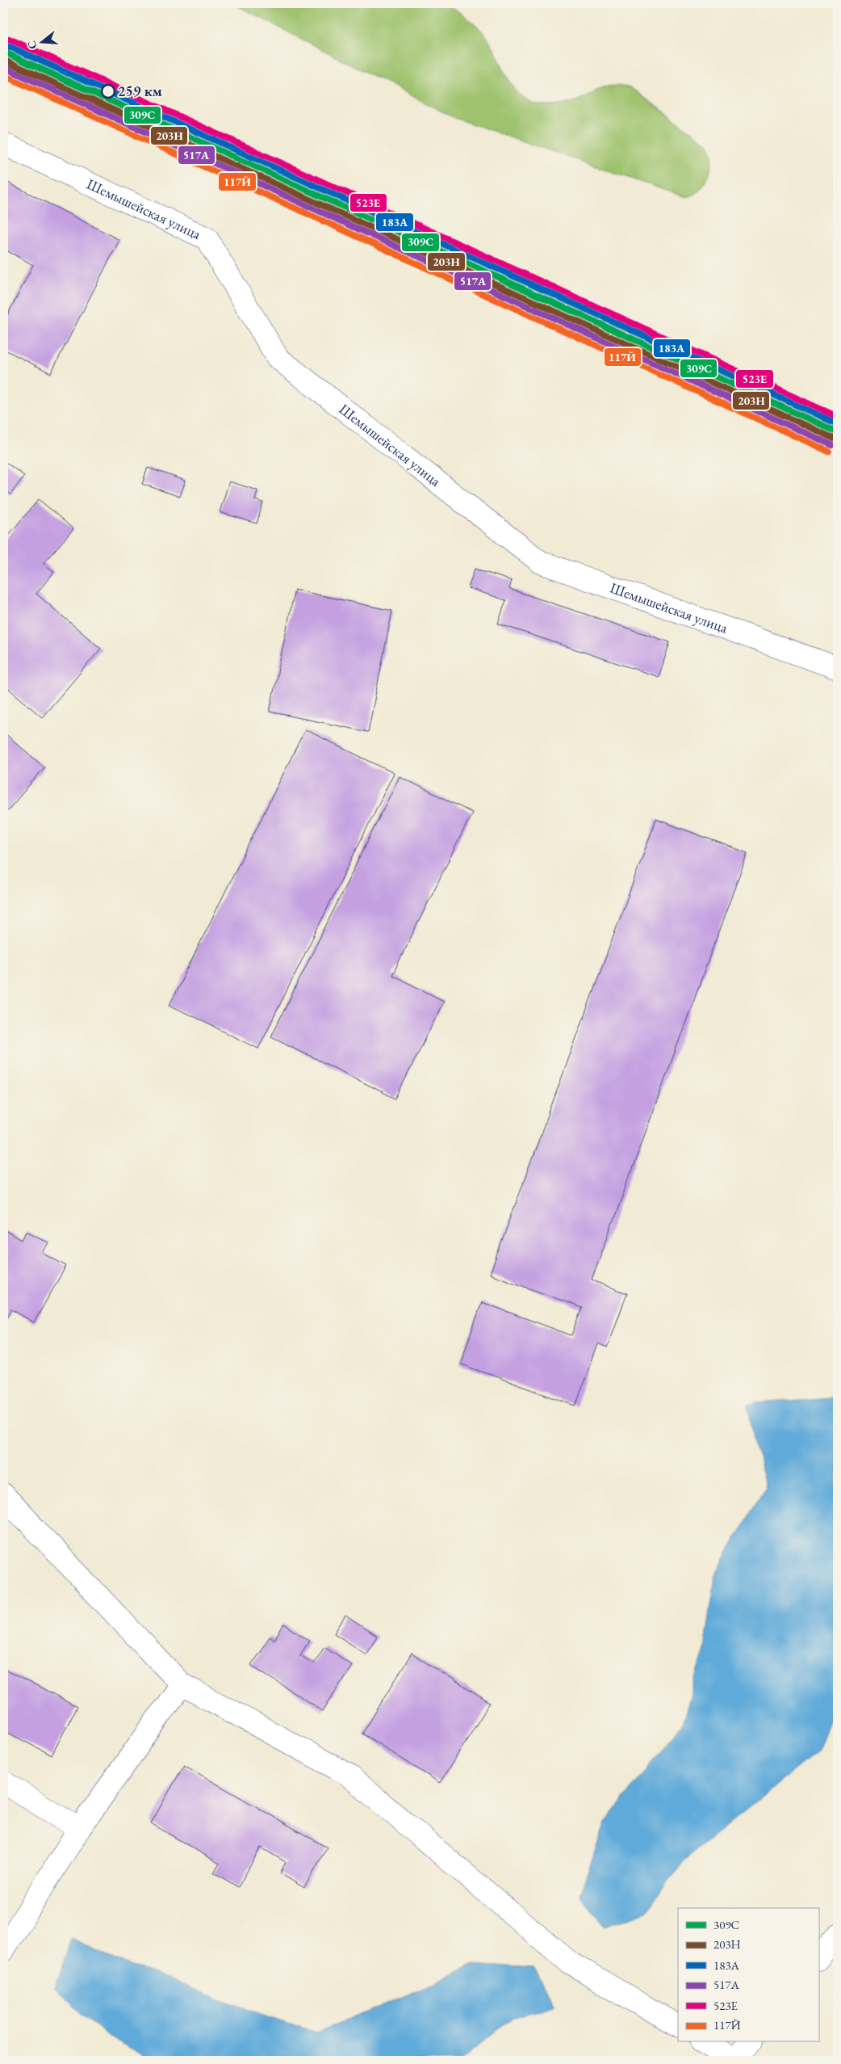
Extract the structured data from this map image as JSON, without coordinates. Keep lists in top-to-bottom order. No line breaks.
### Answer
{"streets":{"street":["Шемышейская улица"]},"places":["259 км"],"lines":["transit line 523Е","transit line 183А","transit line 309С","transit line 203Н","transit line 517А","transit line 117Й"],"legend":["309С","203Н","183А","517А","523Е","117Й"],"north":"left"}
